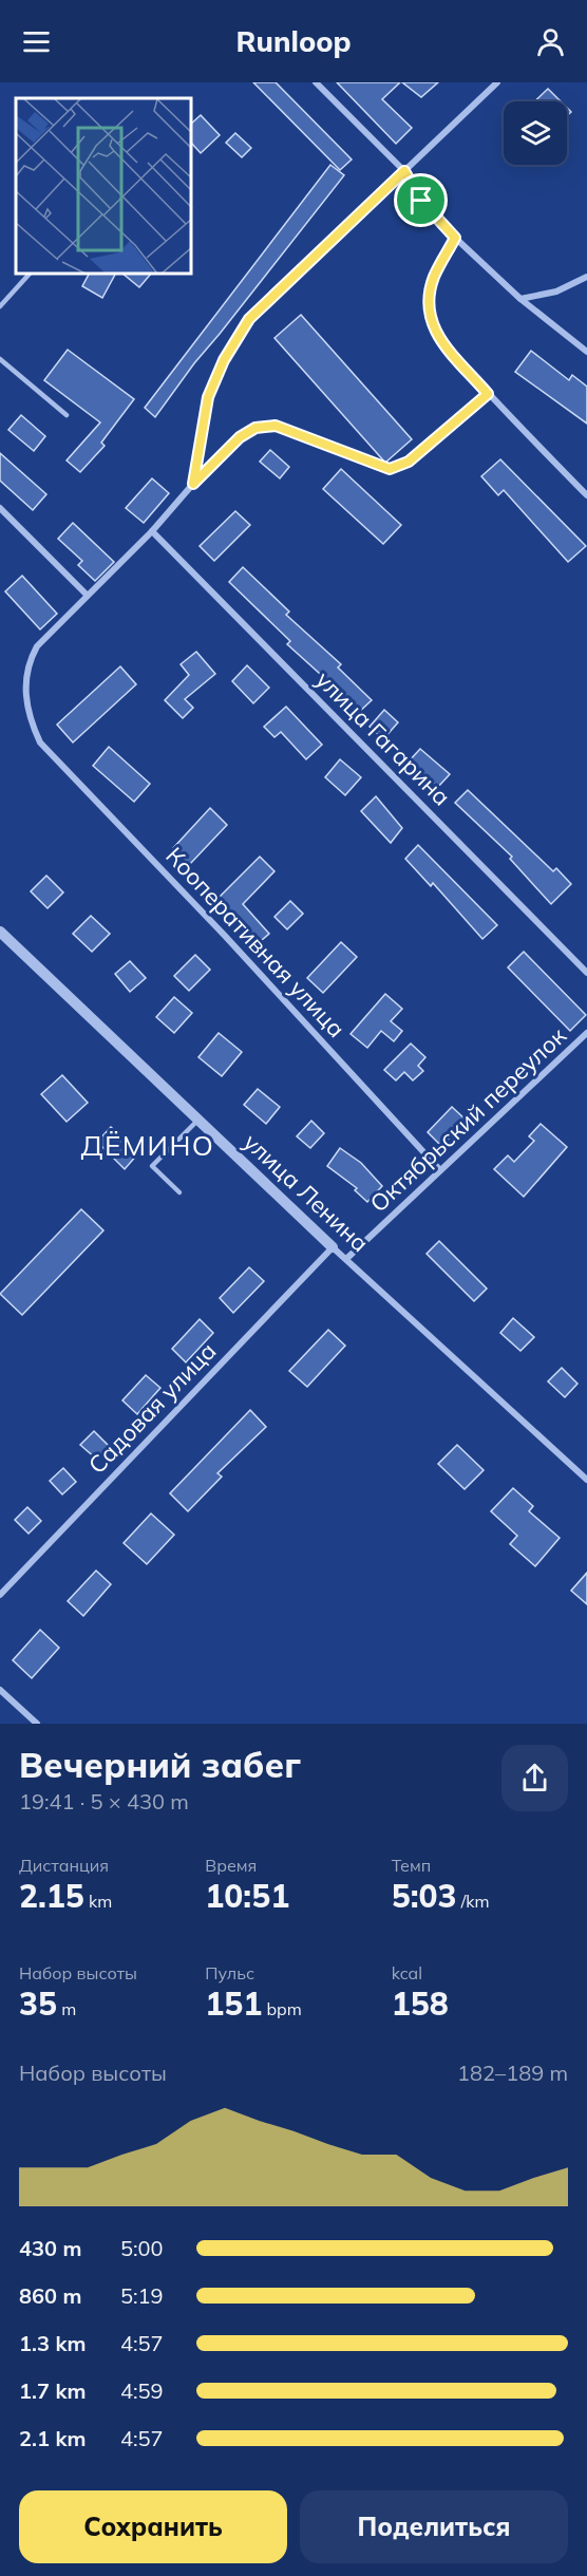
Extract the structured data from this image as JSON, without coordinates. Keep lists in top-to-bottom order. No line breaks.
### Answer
{"streets":{"street":["улица Гагарина","Кооперативная улица","Октябрьский переулок","улица Ленина","Садовая улица"]},"crossings":[["улица Гагарина","Кооперативная улица"],["Кооперативная улица","Октябрьский переулок"],["Октябрьский переулок","улица Ленина"],["улица Ленина","Садовая улица"]],"districts":["ДЁМИНО"],"page":{"header":"Runloop","heading":["Вечерний забег","19:41 · 5 × 430 m"],"stats":[["Дистанция","2.15 km"],["Время","10:51"],["Темп","5:03 /km"],["Набор высоты","35 m"],["Пульс","151 bpm"],["kcal","158"]],"chart":["Набор высоты","182–189 m"],"list":[{"name":"430 m","note":"5:00"},{"name":"860 m","note":"5:19"},{"name":"1.3 km","note":"4:57"},{"name":"1.7 km","note":"4:59"},{"name":"2.1 km","note":"4:57"}],"buttons":["Сохранить","Поделиться"]}}
